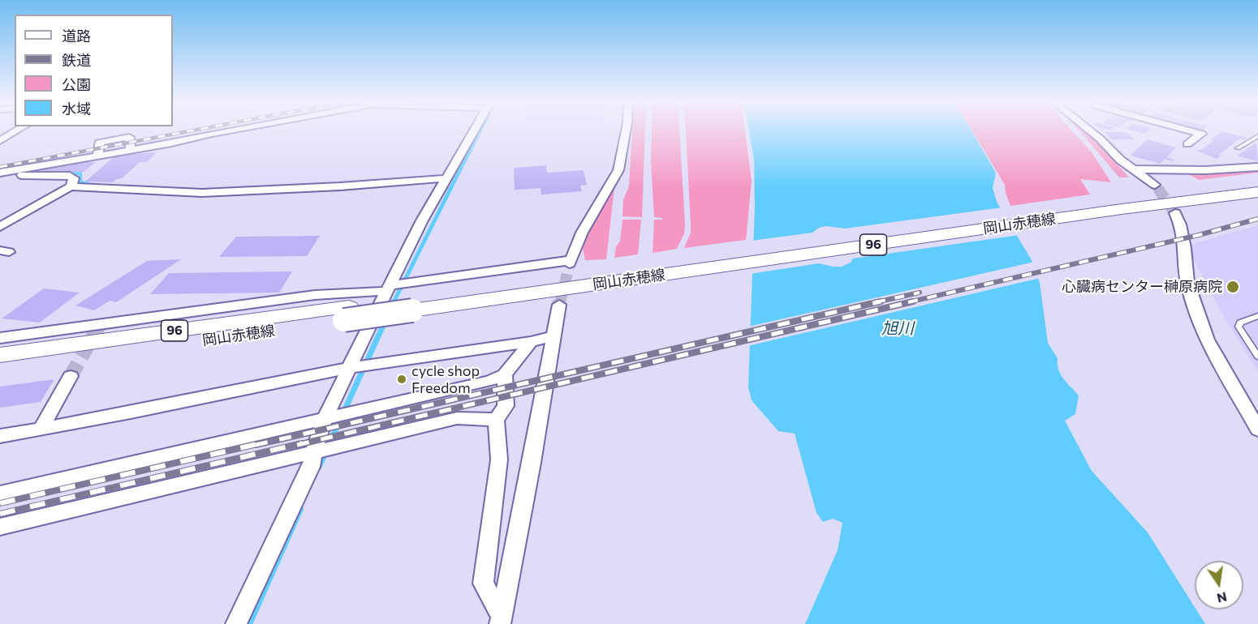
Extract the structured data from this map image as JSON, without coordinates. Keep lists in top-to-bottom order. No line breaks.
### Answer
{"streets":{"main road":["岡山赤穂線","96"]},"water":["旭川"],"places":["心臓病センター榊原病院","cycle shop Freedom"],"legend":["道路","鉄道","公園","水域"],"north":"bottom"}
